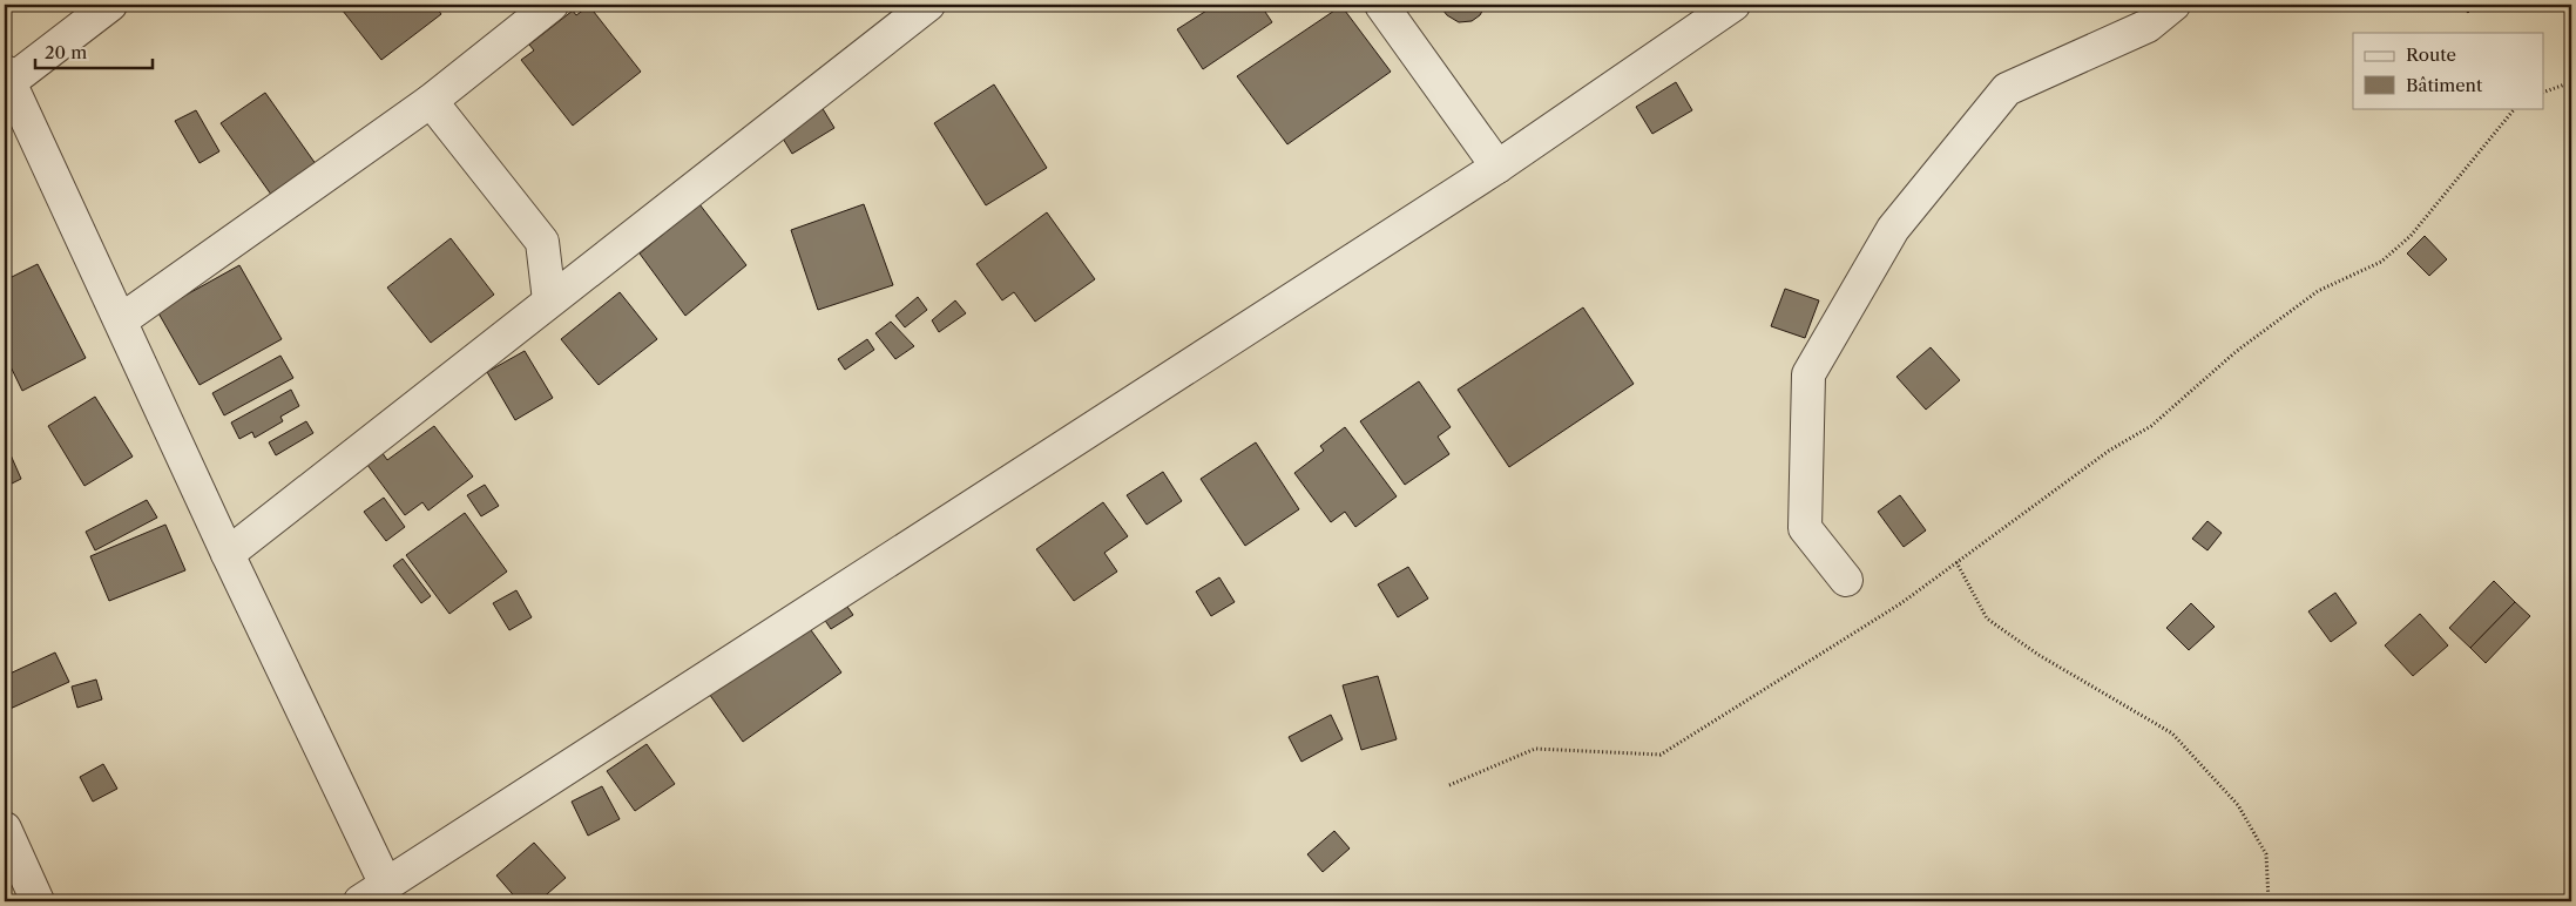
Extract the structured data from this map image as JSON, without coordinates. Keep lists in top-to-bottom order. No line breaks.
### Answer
{"legend":["Route","Bâtiment"],"scale_bar":"20 m"}
